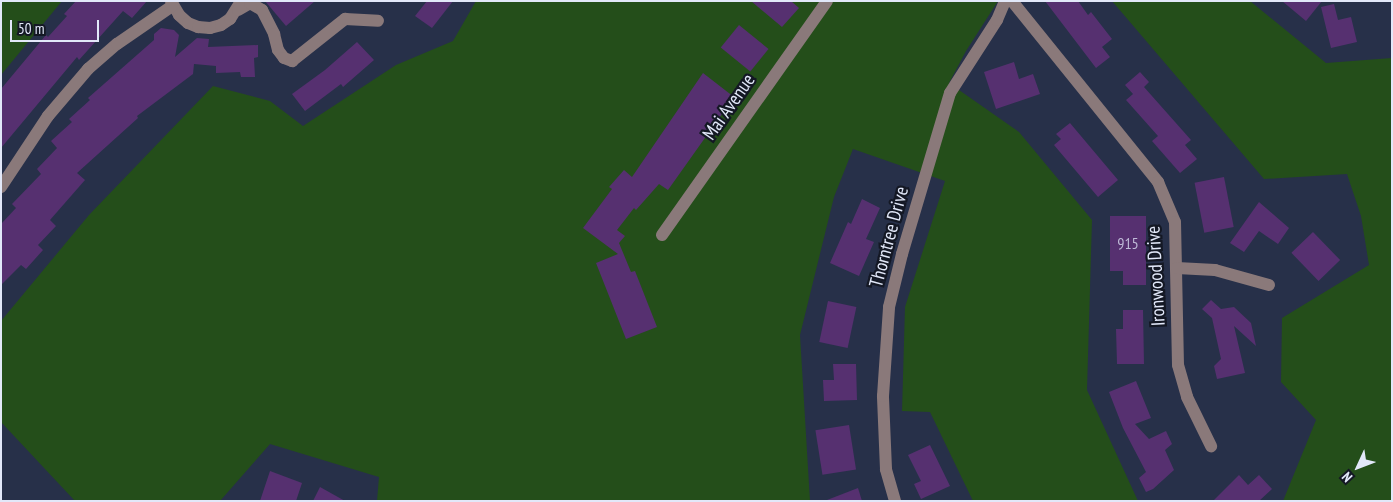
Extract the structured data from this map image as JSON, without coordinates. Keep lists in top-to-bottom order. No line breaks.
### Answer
{"streets":{"street":["Mai Avenue","Thorntree Drive","Ironwood Drive"]},"house_numbers":["915"],"scale_bar":"50 m","north":"bottom left"}
